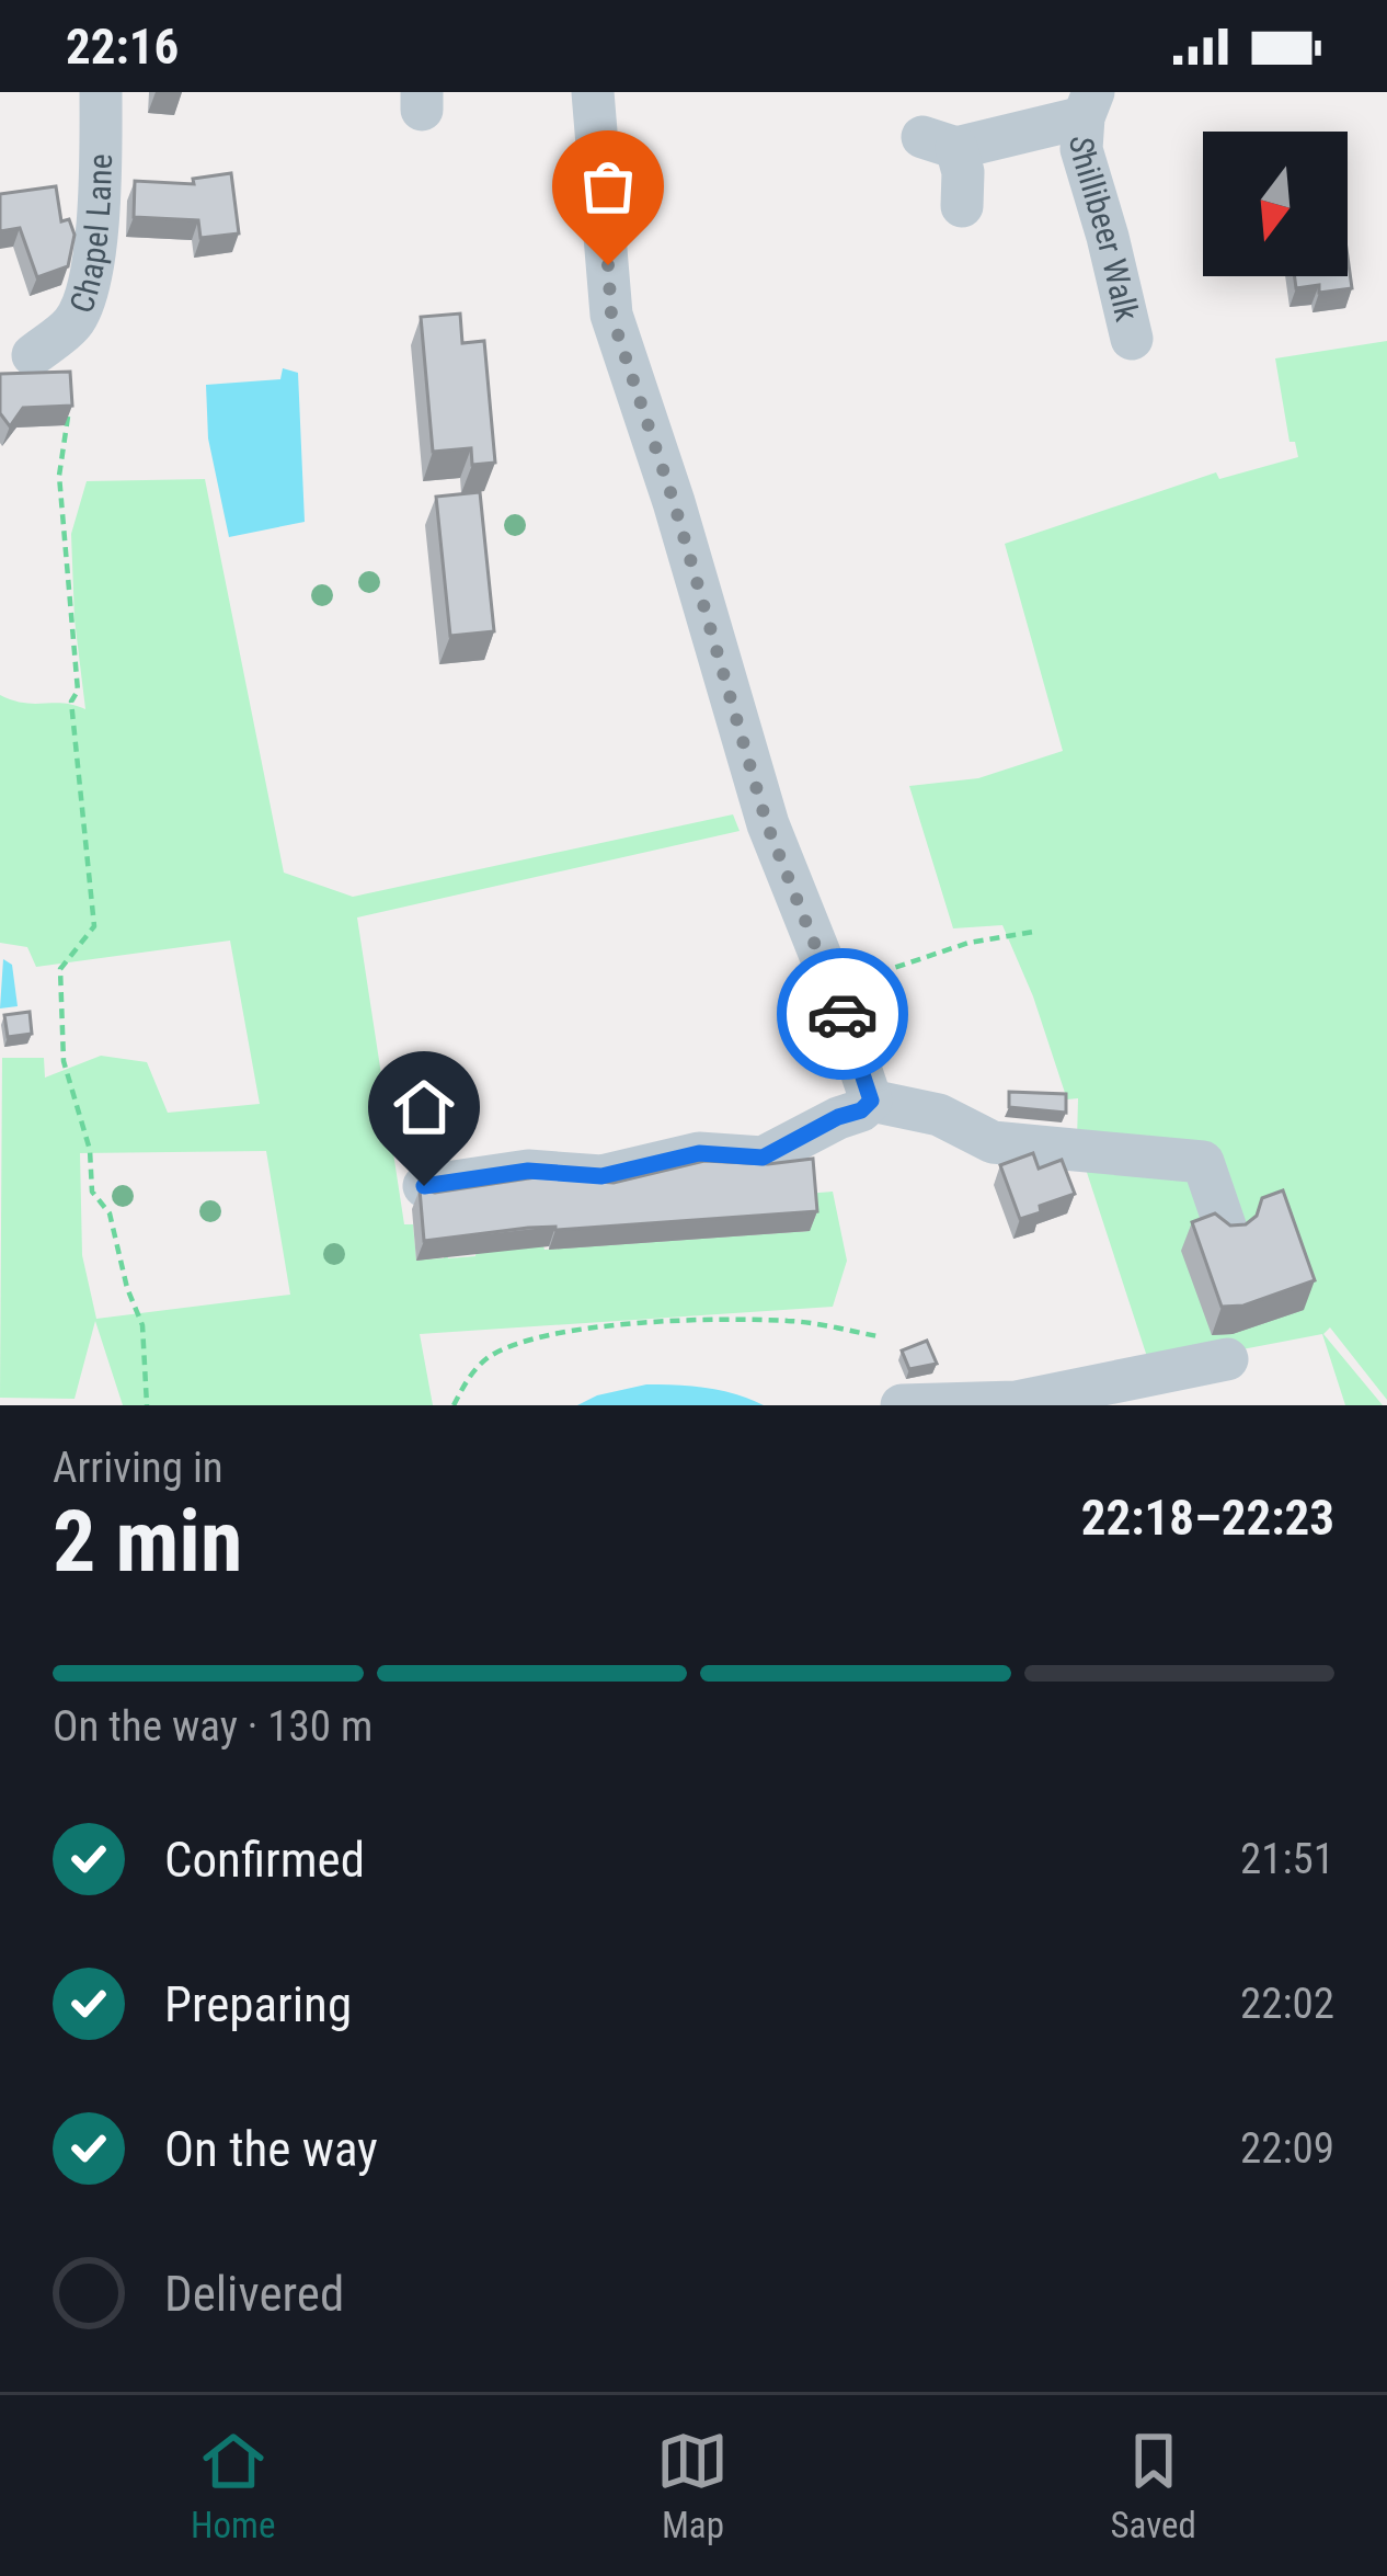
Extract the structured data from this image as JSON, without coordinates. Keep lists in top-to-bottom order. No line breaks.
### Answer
{"streets":{"street":["Shillibeer Walk","Chapel Lane"]},"north":"bottom","page":{"status":"22:16","heading":["2 min","Arriving in","22:18–22:23"],"bar":"On the way · 130 m","list":[["Confirmed","21:51"],["Preparing","22:02"],["On the way","22:09"],"Delivered"],"tabs":["Home","Map","Saved"]}}
